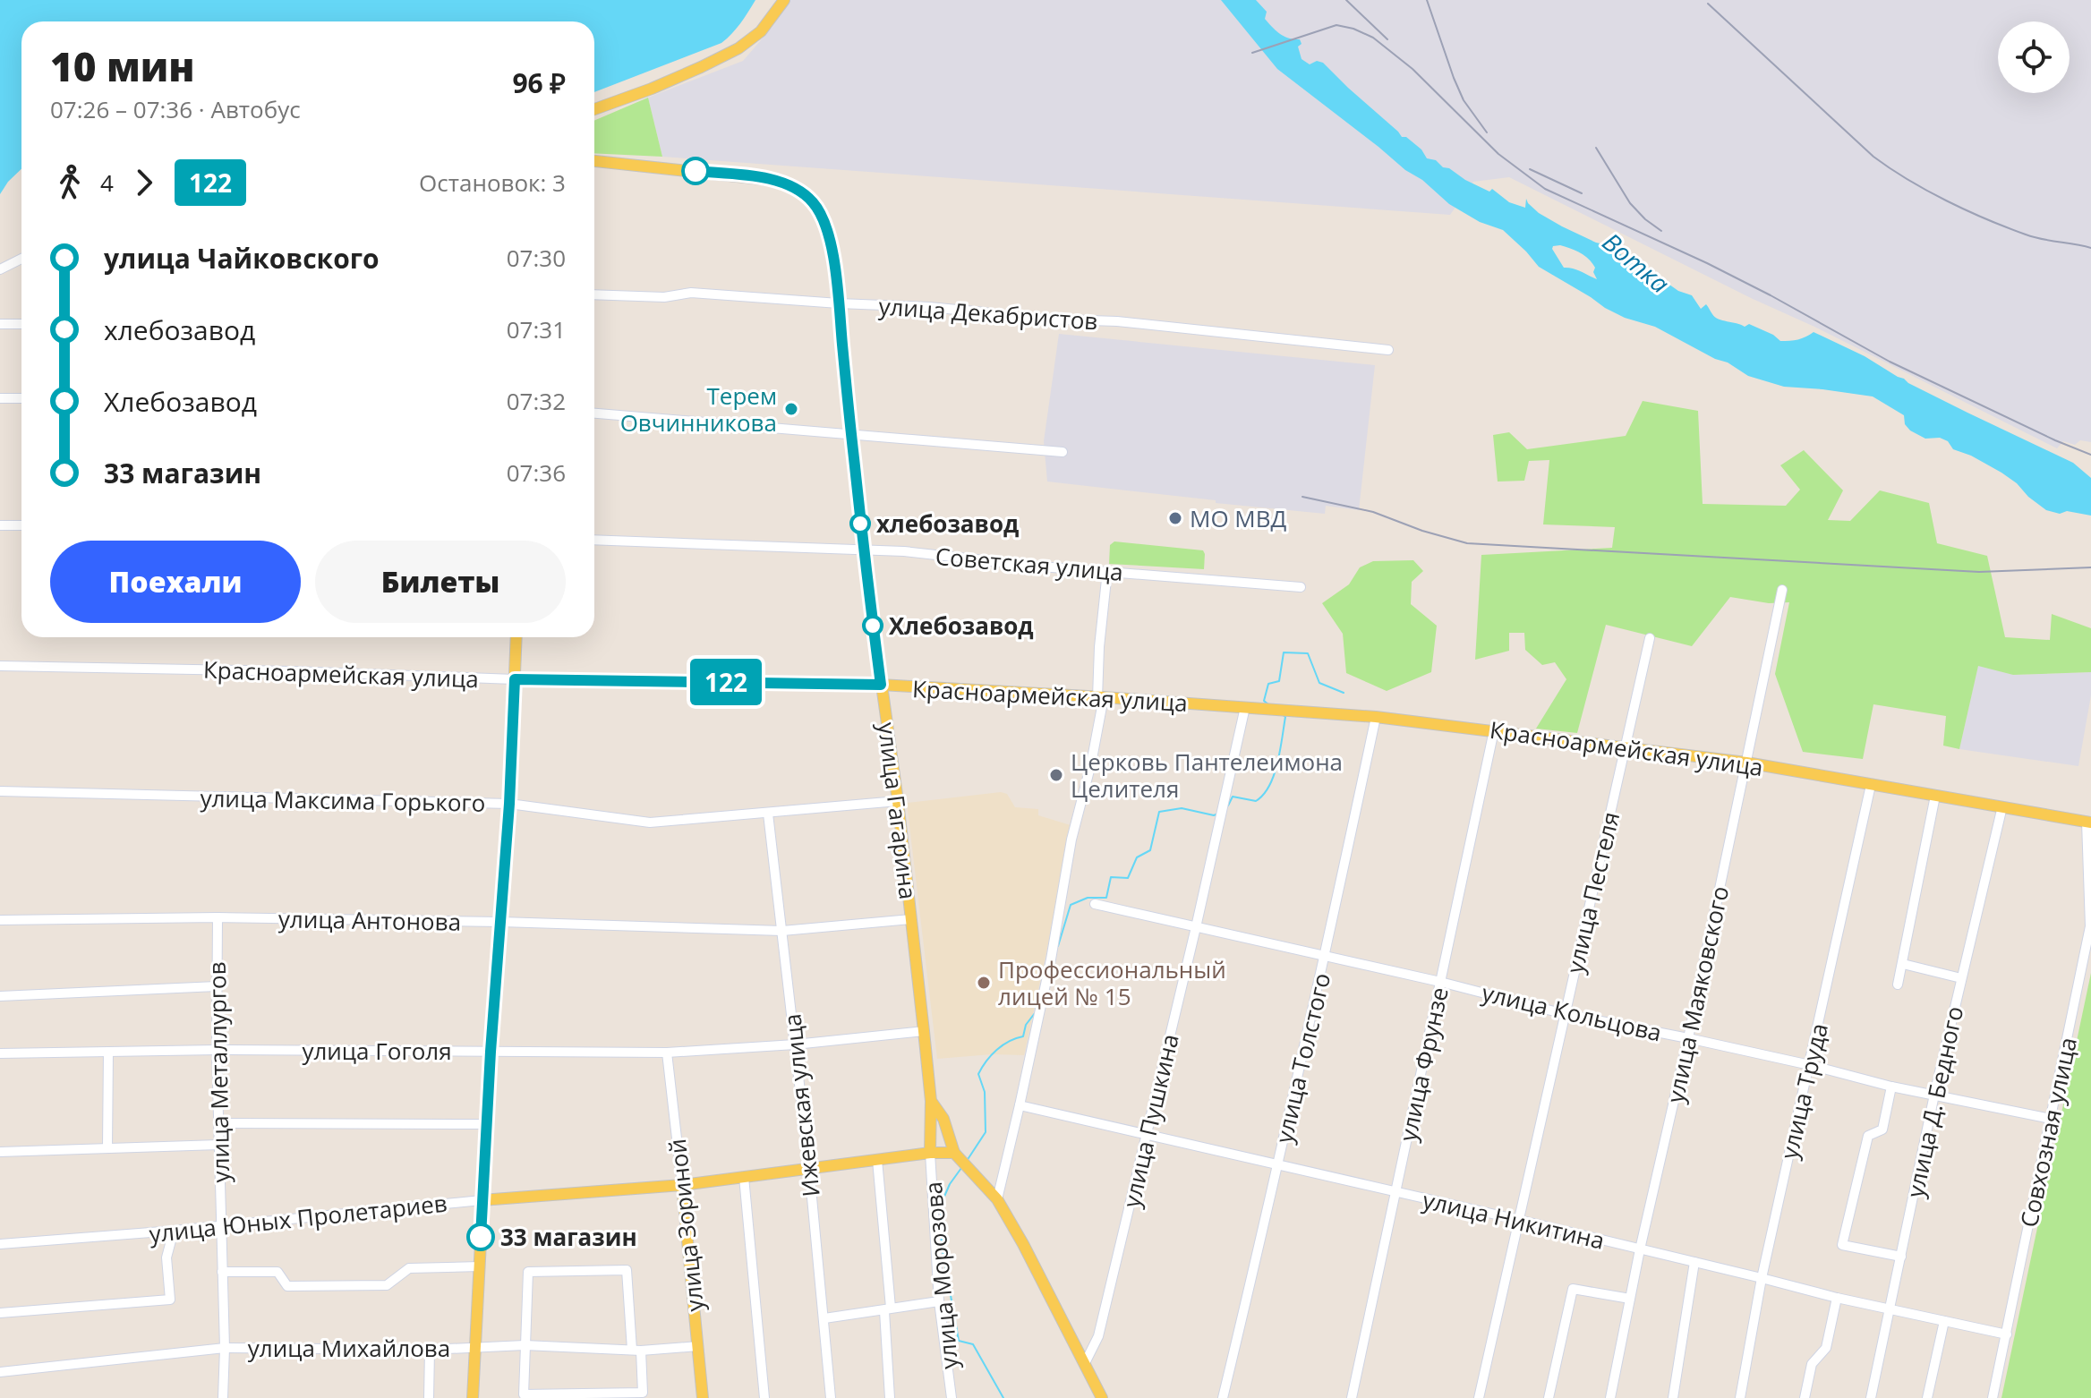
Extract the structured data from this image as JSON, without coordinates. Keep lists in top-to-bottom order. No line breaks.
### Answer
{"streets":{"main road":["Красноармейская улица","улица Гагарина","улица Юных Пролетариев","улица Зориной"],"street":["улица Декабристов","Советская улица","улица Максима Горького","улица Пестеля","улица Антонова","улица Маяковского","улица Кольцова","улица Гоголя","улица Толстого","улица Фрунзе","улица Металлургов","улица Труда","улица Д. Бедного","Ижевская улица","улица Пушкина","Совхозная улица","улица Никитина","улица Морозова","улица Михайлова"]},"crossings":[["улица Декабристов","улица Гагарина"],["Советская улица","улица Гагарина"],["Красноармейская улица","улица Гагарина"],["Красноармейская улица","улица Пестеля"],["Красноармейская улица","улица Маяковского"],["Красноармейская улица","улица Толстого"],["Красноармейская улица","улица Фрунзе"],["Красноармейская улица","улица Труда"],["Красноармейская улица","улица Д. Бедного"],["Красноармейская улица","улица Пушкина"],["Красноармейская улица","Совхозная улица"],["улица Максима Горького","улица Гагарина"],["улица Максима Горького","Ижевская улица"],["улица Гагарина","улица Антонова"],["улица Гагарина","улица Гоголя"],["улица Гагарина","улица Юных Пролетариев"],["улица Гагарина","улица Морозова"],["улица Пестеля","улица Кольцова"],["улица Пестеля","улица Никитина"],["улица Антонова","улица Металлургов"],["улица Антонова","Ижевская улица"],["улица Маяковского","улица Кольцова"],["улица Маяковского","улица Никитина"],["улица Кольцова","улица Толстого"],["улица Кольцова","улица Фрунзе"],["улица Кольцова","улица Труда"],["улица Кольцова","улица Д. Бедного"],["улица Кольцова","улица Пушкина"],["улица Кольцова","Совхозная улица"],["улица Гоголя","улица Металлургов"],["улица Гоголя","Ижевская улица"],["улица Гоголя","улица Зориной"],["улица Толстого","улица Никитина"],["улица Фрунзе","улица Никитина"],["улица Металлургов","улица Юных Пролетариев"],["улица Металлургов","улица Михайлова"],["улица Труда","улица Никитина"],["улица Д. Бедного","улица Никитина"],["Ижевская улица","улица Юных Пролетариев"],["улица Пушкина","улица Никитина"],["Совхозная улица","улица Никитина"],["улица Юных Пролетариев","улица Зориной"],["улица Юных Пролетариев","улица Морозова"],["улица Зориной","улица Михайлова"]],"water":["Вотка"],"places":["Терем Овчинникова","МО МВД","хлебозавод","Хлебозавод","Церковь Пантелеимона Целителя","Профессиональный лицей № 15","33 магазин"],"lines":["bus line 122"],"page":{"on_map":"122","heading":["10 мин","07:26 – 07:36 · Автобус","96 ₽"],"legs":["4","122","Остановок: 3"],"list":[{"name":"улица Чайковского","value":"07:30"},{"name":"хлебозавод","value":"07:31"},{"name":"Хлебозавод","value":"07:32"},{"name":"33 магазин","value":"07:36"}],"buttons":["Поехали","Билеты"]}}
